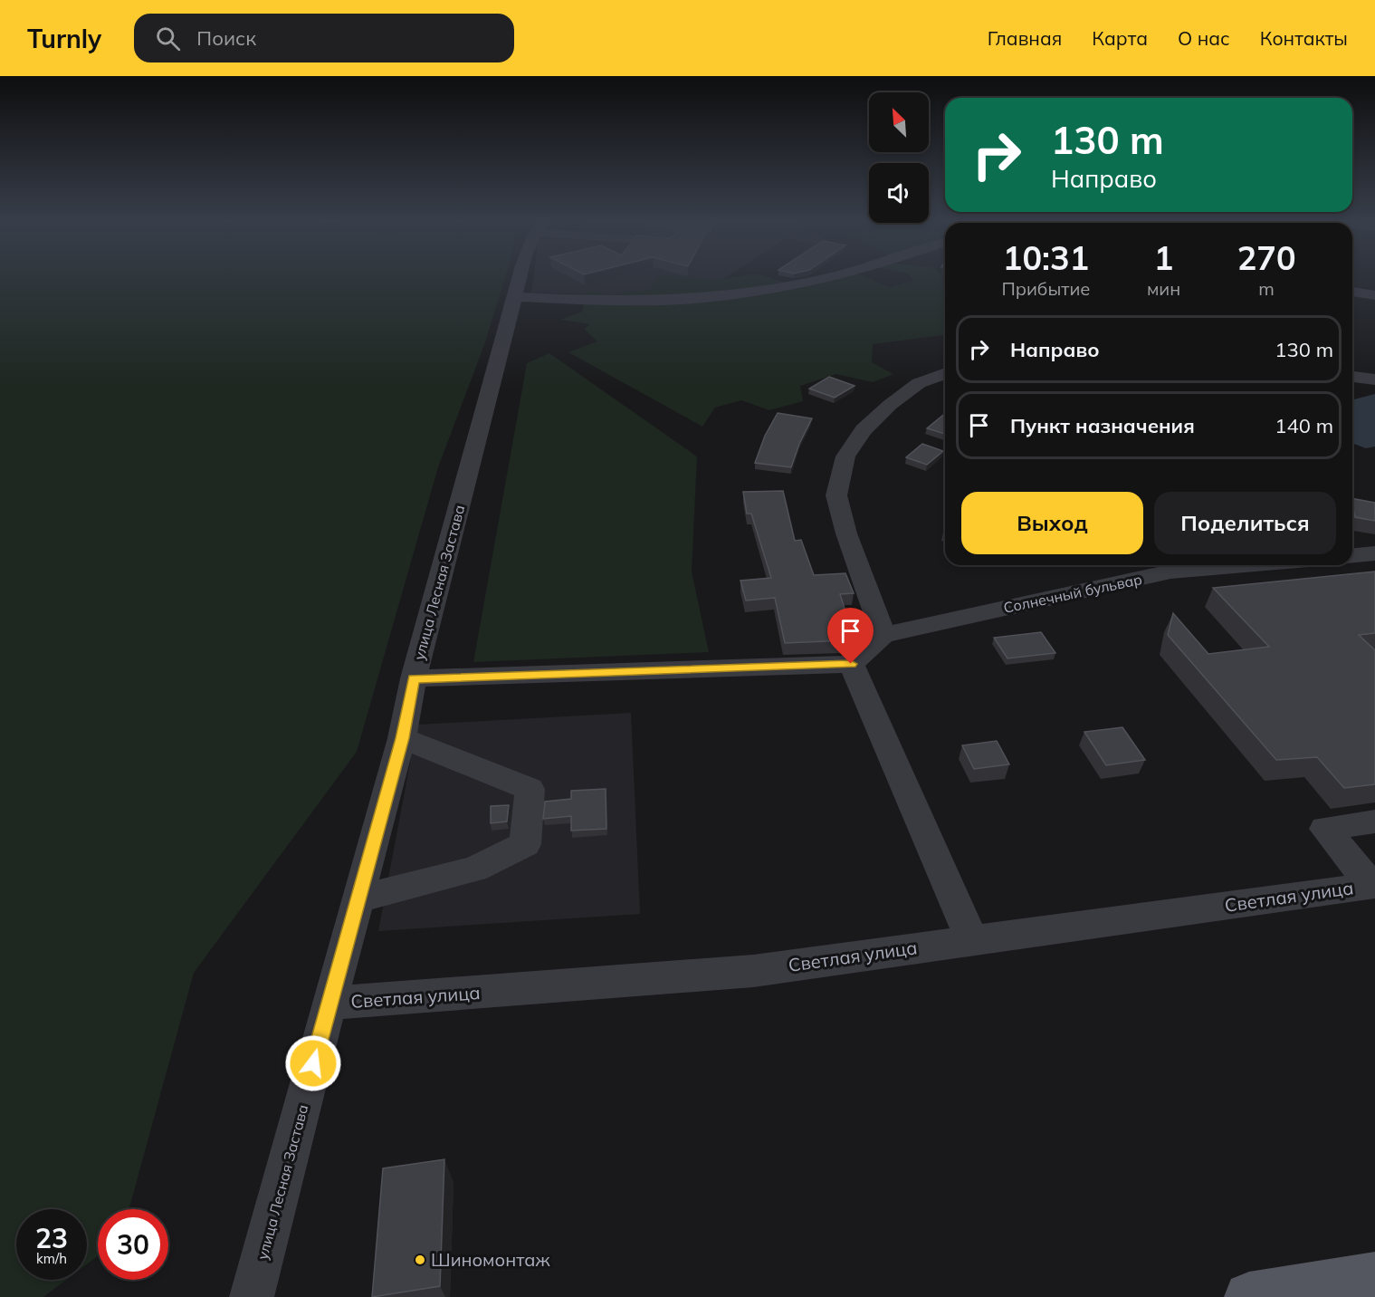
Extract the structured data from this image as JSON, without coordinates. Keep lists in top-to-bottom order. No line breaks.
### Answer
{"streets":{"street":["улица Лесная Застава","Солнечный бульвар","Светлая улица"]},"crossings":[["улица Лесная Застава","Светлая улица"]],"places":["Шиномонтаж"],"north":"top left","page":{"header":"Turnly","search":"Поиск","nav":["Главная","Карта","О нас","Контакты"],"turn":["130 m","Направо"],"eta":["10:31","Прибытие","1","мин","270","m"],"list":[{"name":"Направо","value":"130 m"},{"name":"Пункт назначения","value":"140 m"}],"buttons":["Выход","Поделиться"],"speed":"23 km/h","limit":"30"}}
